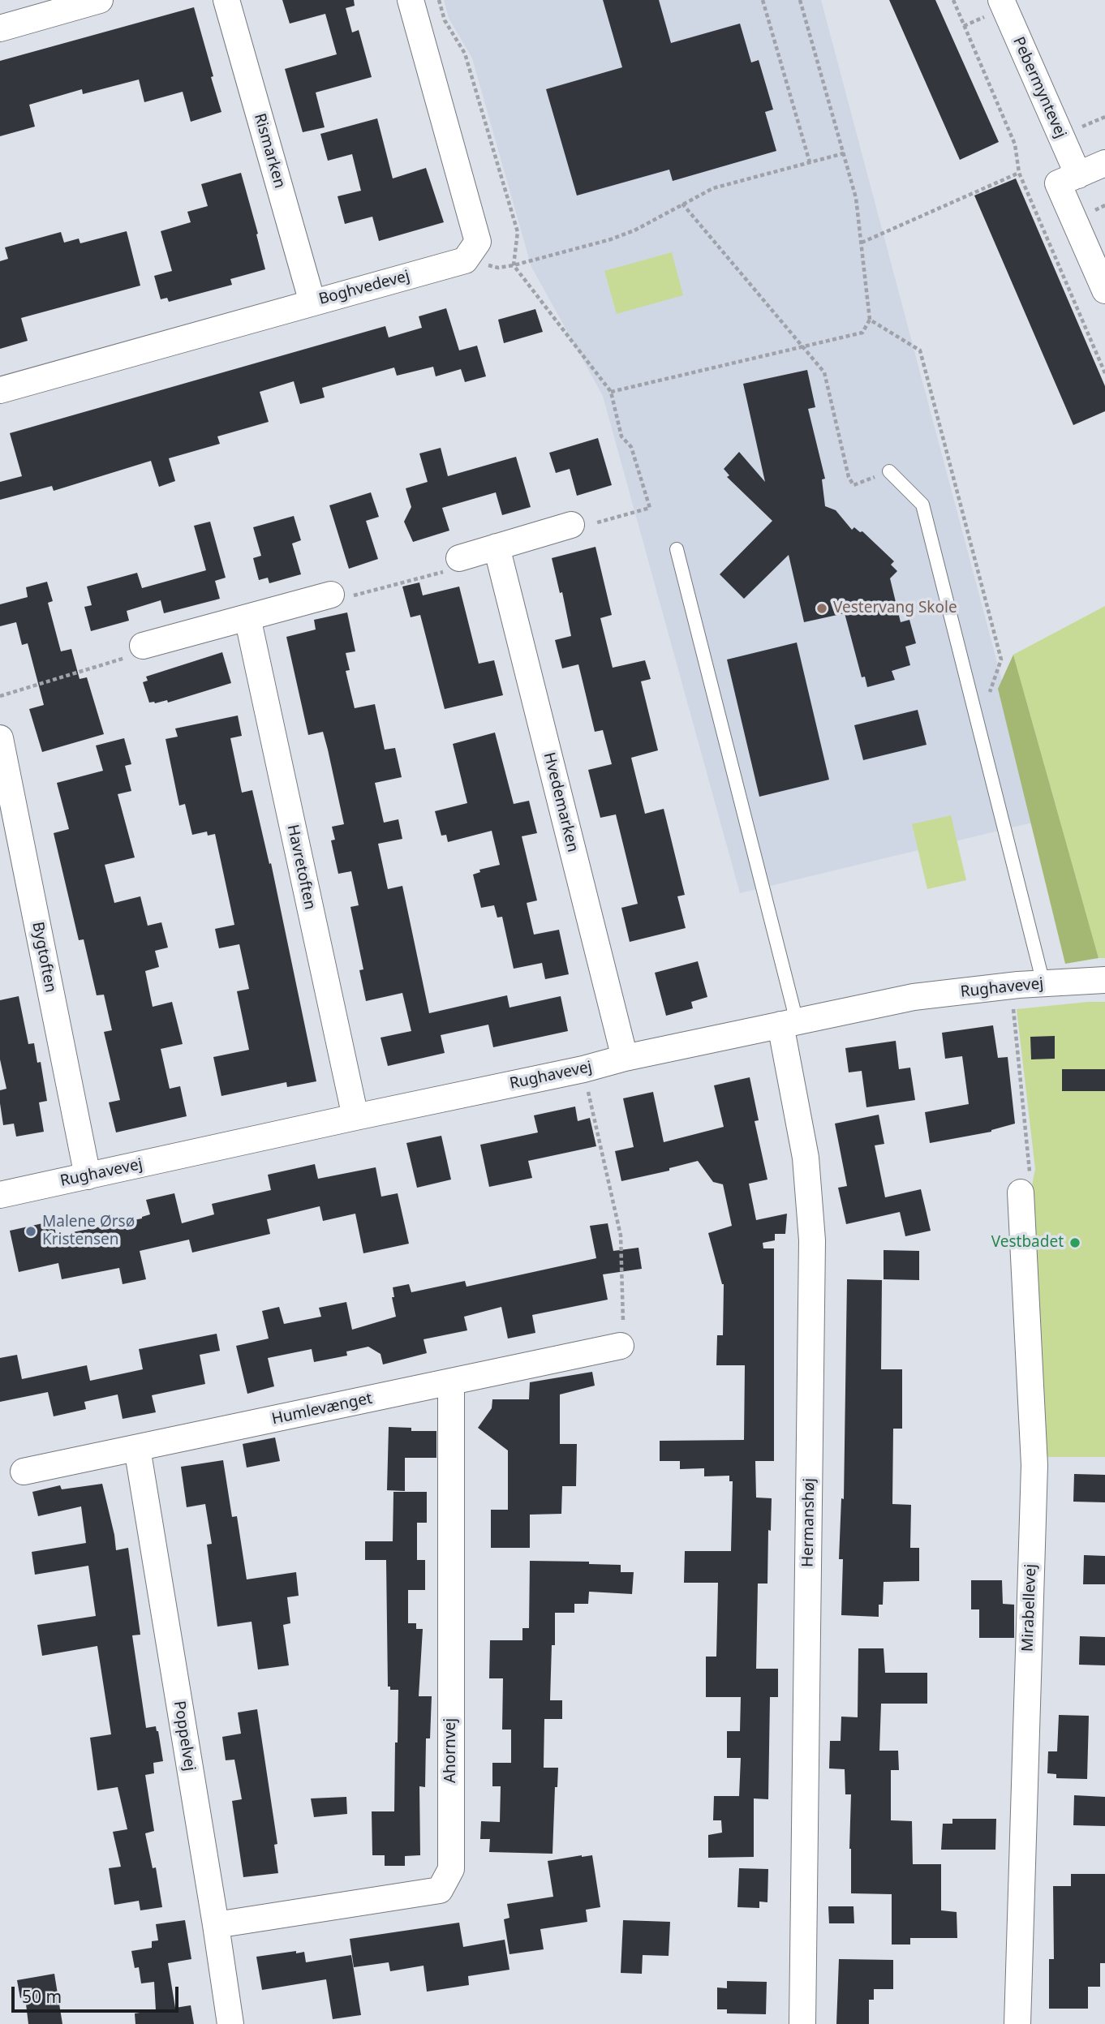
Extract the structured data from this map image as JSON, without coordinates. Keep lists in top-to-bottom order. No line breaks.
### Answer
{"streets":{"street":["Pebermyntevej","Rismarken","Boghvedevej","Hvedemarken","Havretoften","Bygtoften","Rughavevej","Humlevænget","Hermanshøj","Mirabellevej","Poppelvej","Ahornvej"]},"crossings":[["Rismarken","Boghvedevej"],["Hvedemarken","Rughavevej"],["Havretoften","Rughavevej"],["Bygtoften","Rughavevej"],["Rughavevej","Hermanshøj"],["Humlevænget","Poppelvej"],["Humlevænget","Ahornvej"],["Poppelvej","Ahornvej"]],"places":["Vestervang Skole","Malene Ørsø Kristensen","Vestbadet"],"scale_bar":"50 m"}
